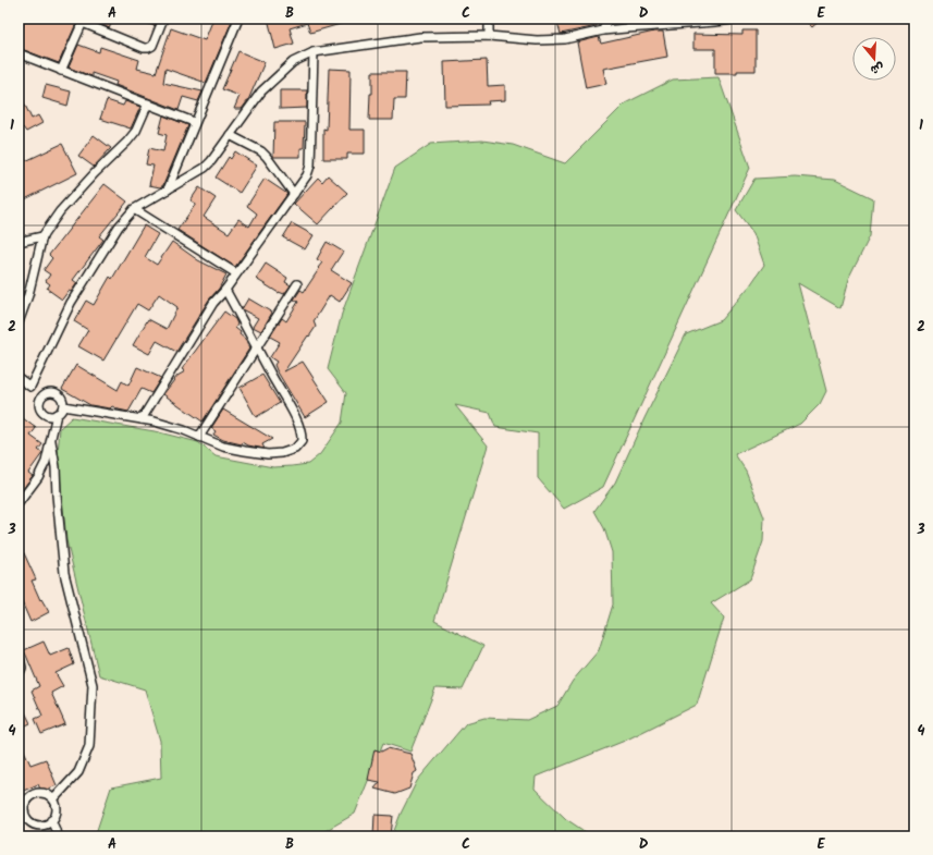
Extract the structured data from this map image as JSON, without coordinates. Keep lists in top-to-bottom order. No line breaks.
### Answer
{"north":"bottom","grid":{"columns":["A","B","C","D","E"],"rows":["1","2","3","4"]}}
